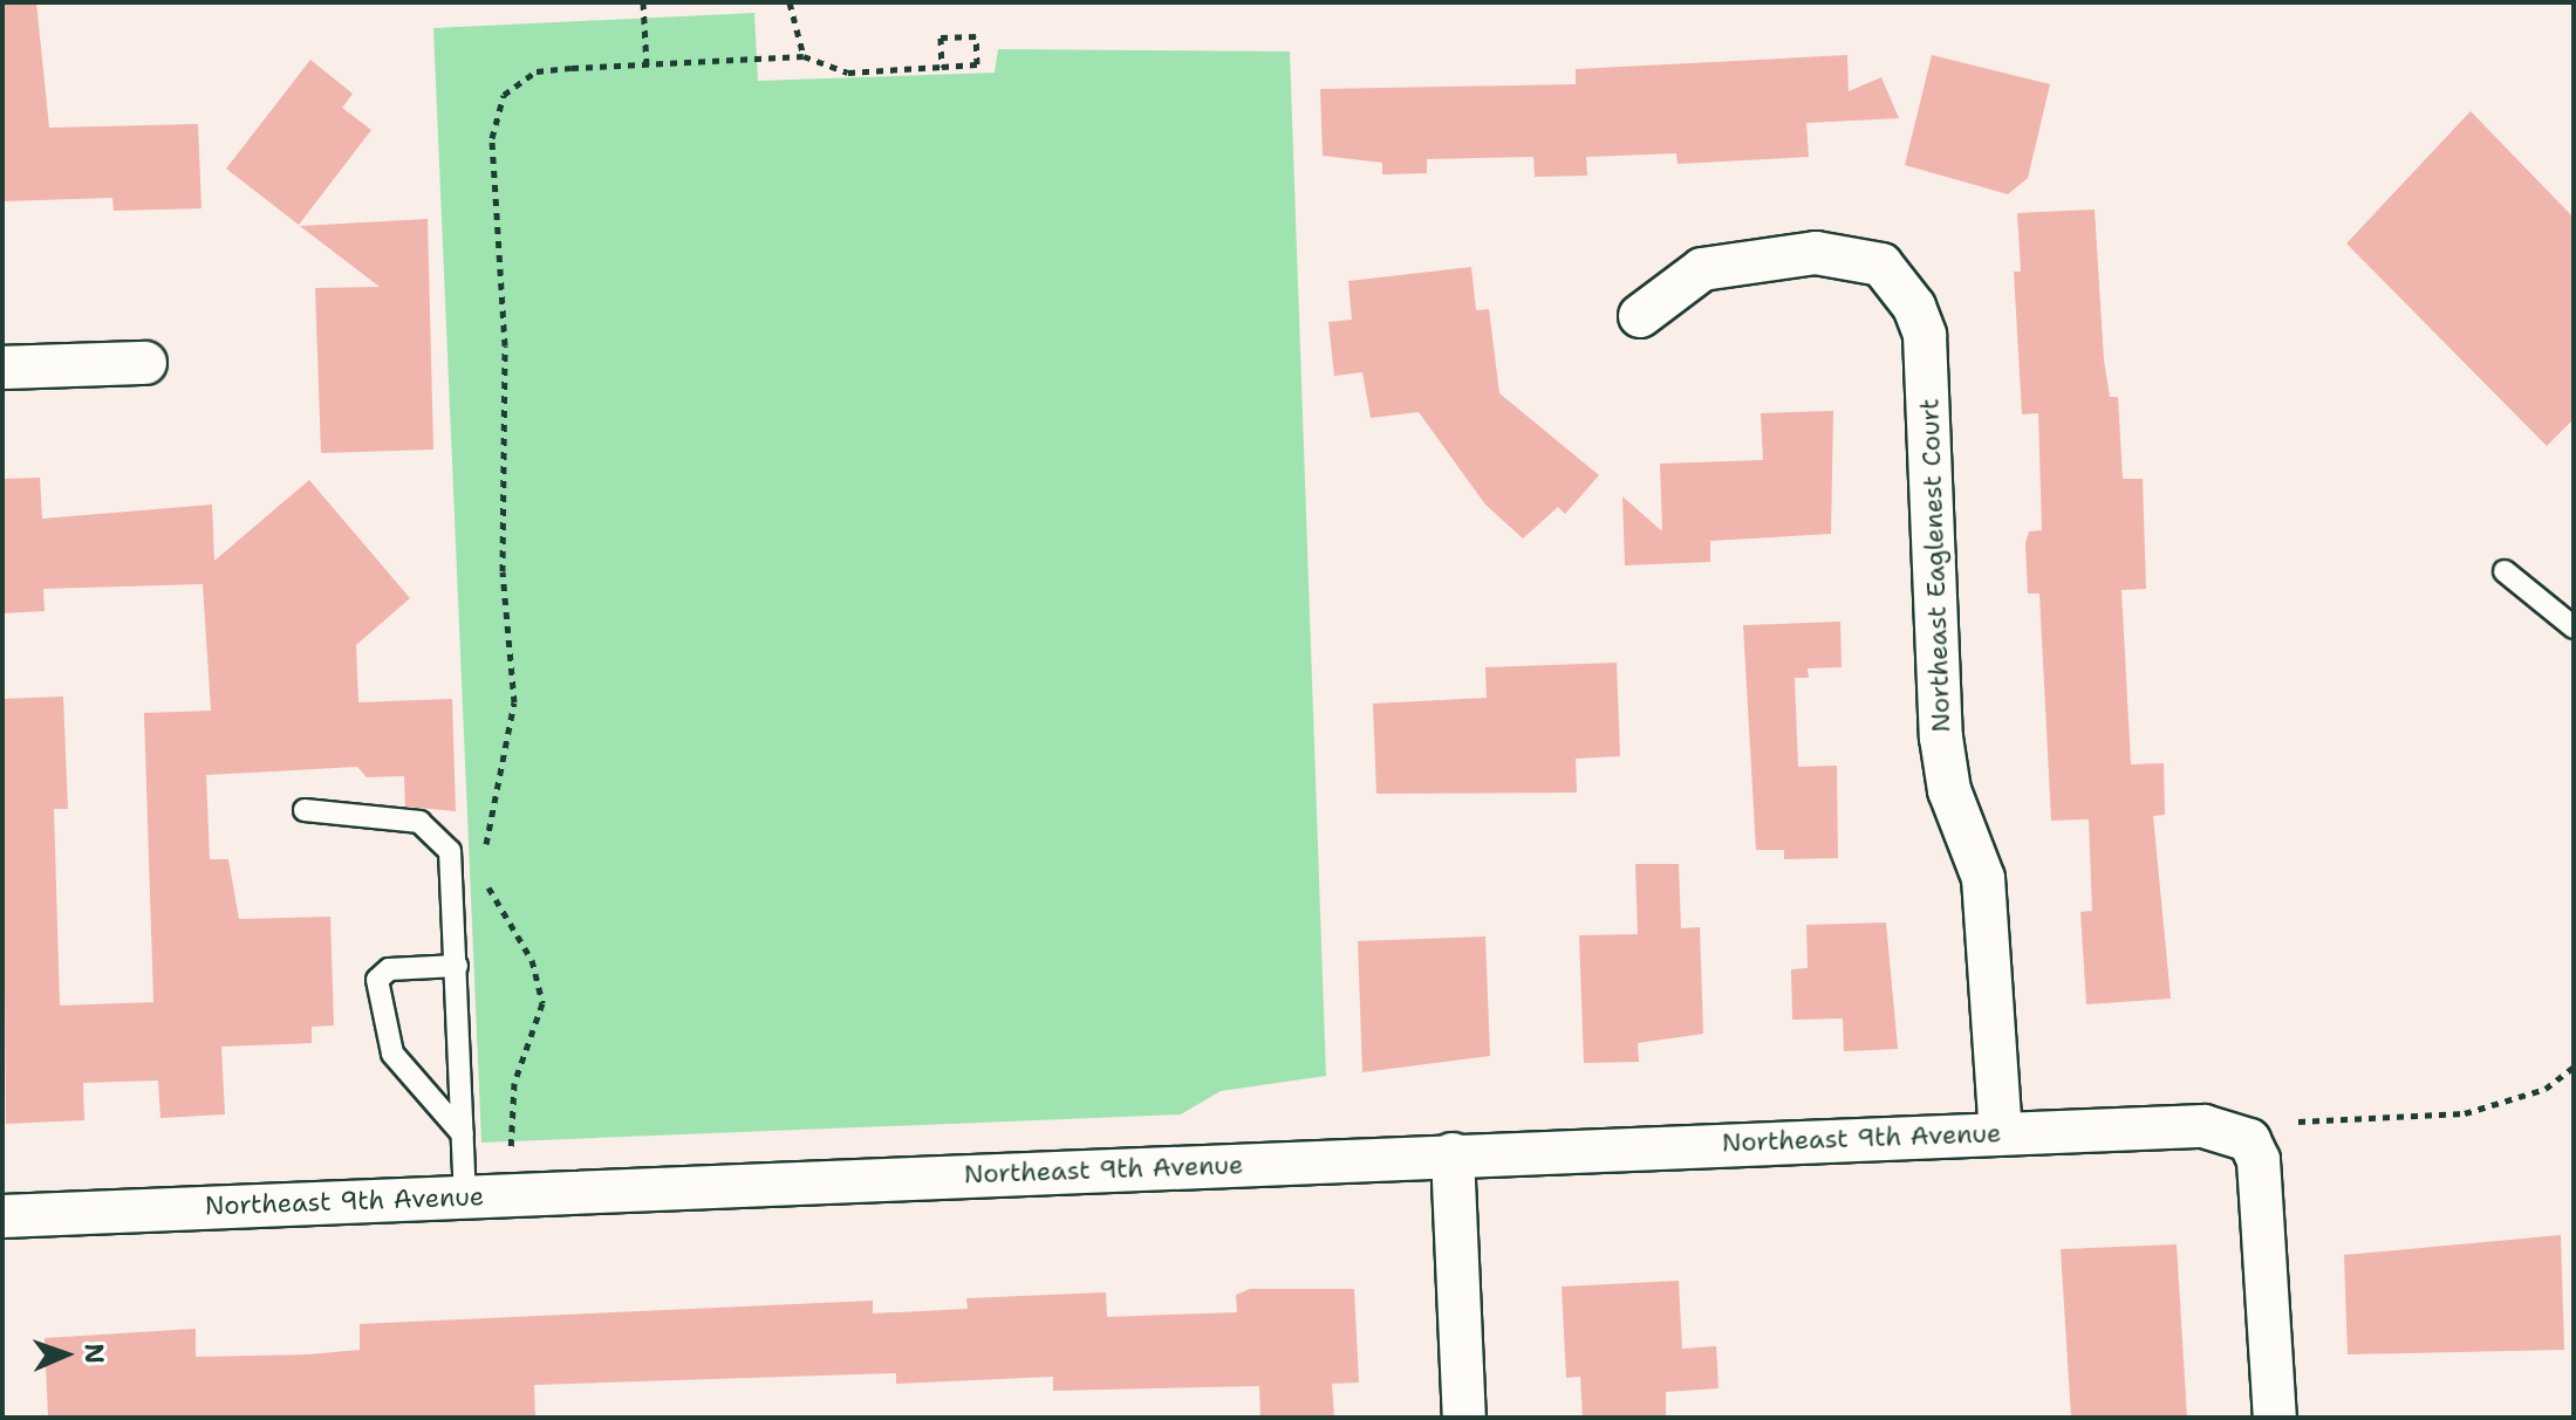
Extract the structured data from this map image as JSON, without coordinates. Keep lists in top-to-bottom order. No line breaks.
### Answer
{"streets":{"street":["Northeast Eaglenest Court","Northeast 9th Avenue"]},"crossings":[["Northeast Eaglenest Court","Northeast 9th Avenue"]],"north":"right"}
